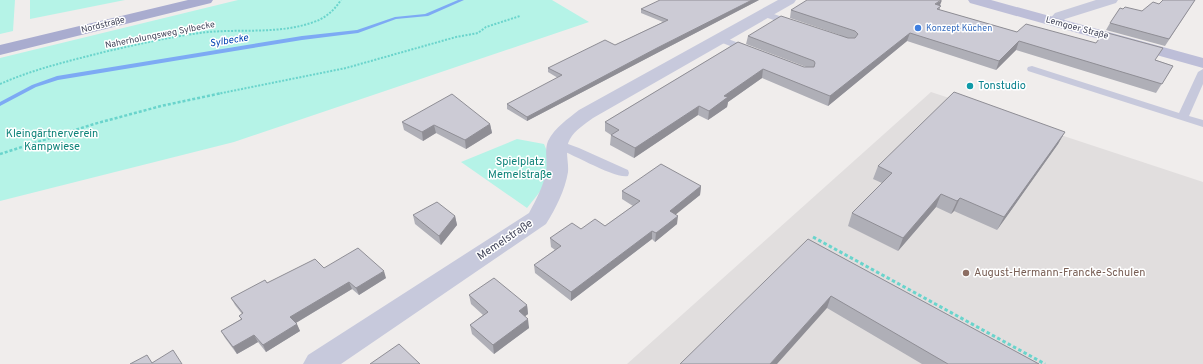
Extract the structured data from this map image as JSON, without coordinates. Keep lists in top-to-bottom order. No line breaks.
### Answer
{"streets":{"main road":["Nordstraße","Lemgoer Straße"],"street":["Memelstraße"],"path":["Naherholungsweg Sylbecke"]},"water":["Sylbecke"],"parks":["Kleingärtnerverein Kampwiese","Spielplatz Memelstraße"],"places":["Konzept Küchen","Tonstudio","August-Hermann-Francke-Schulen"]}
